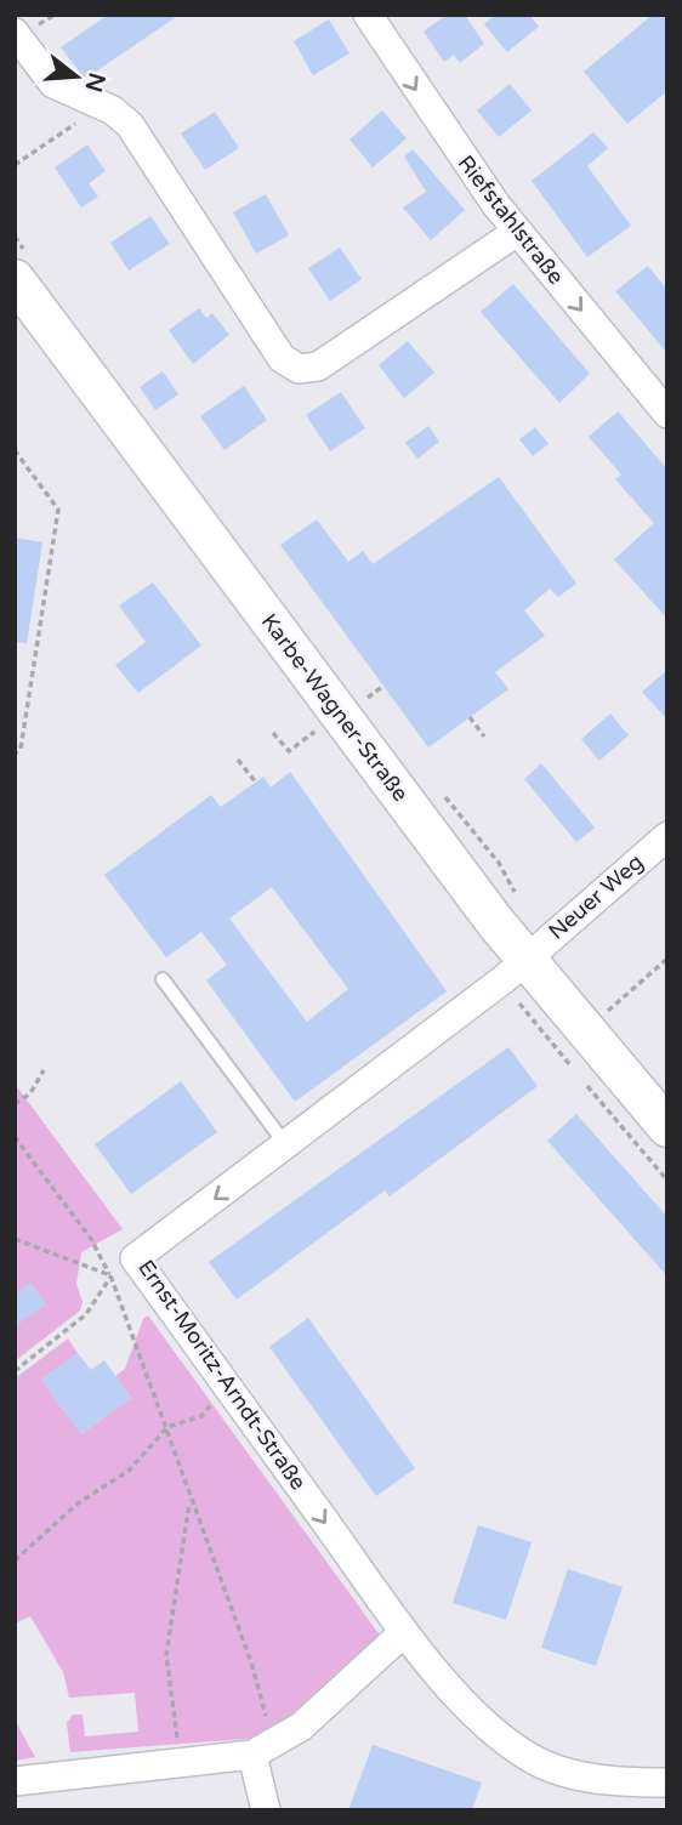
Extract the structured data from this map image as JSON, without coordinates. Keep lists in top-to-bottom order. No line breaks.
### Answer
{"streets":{"street":["Riefstahlstraße","Karbe-Wagner-Straße","Neuer Weg","Ernst-Moritz-Arndt-Straße"]},"crossings":[["Karbe-Wagner-Straße","Neuer Weg"],["Karbe-Wagner-Straße","Ernst-Moritz-Arndt-Straße"],["Neuer Weg","Ernst-Moritz-Arndt-Straße"]],"one_way":["Riefstahlstraße"],"north":"right"}
